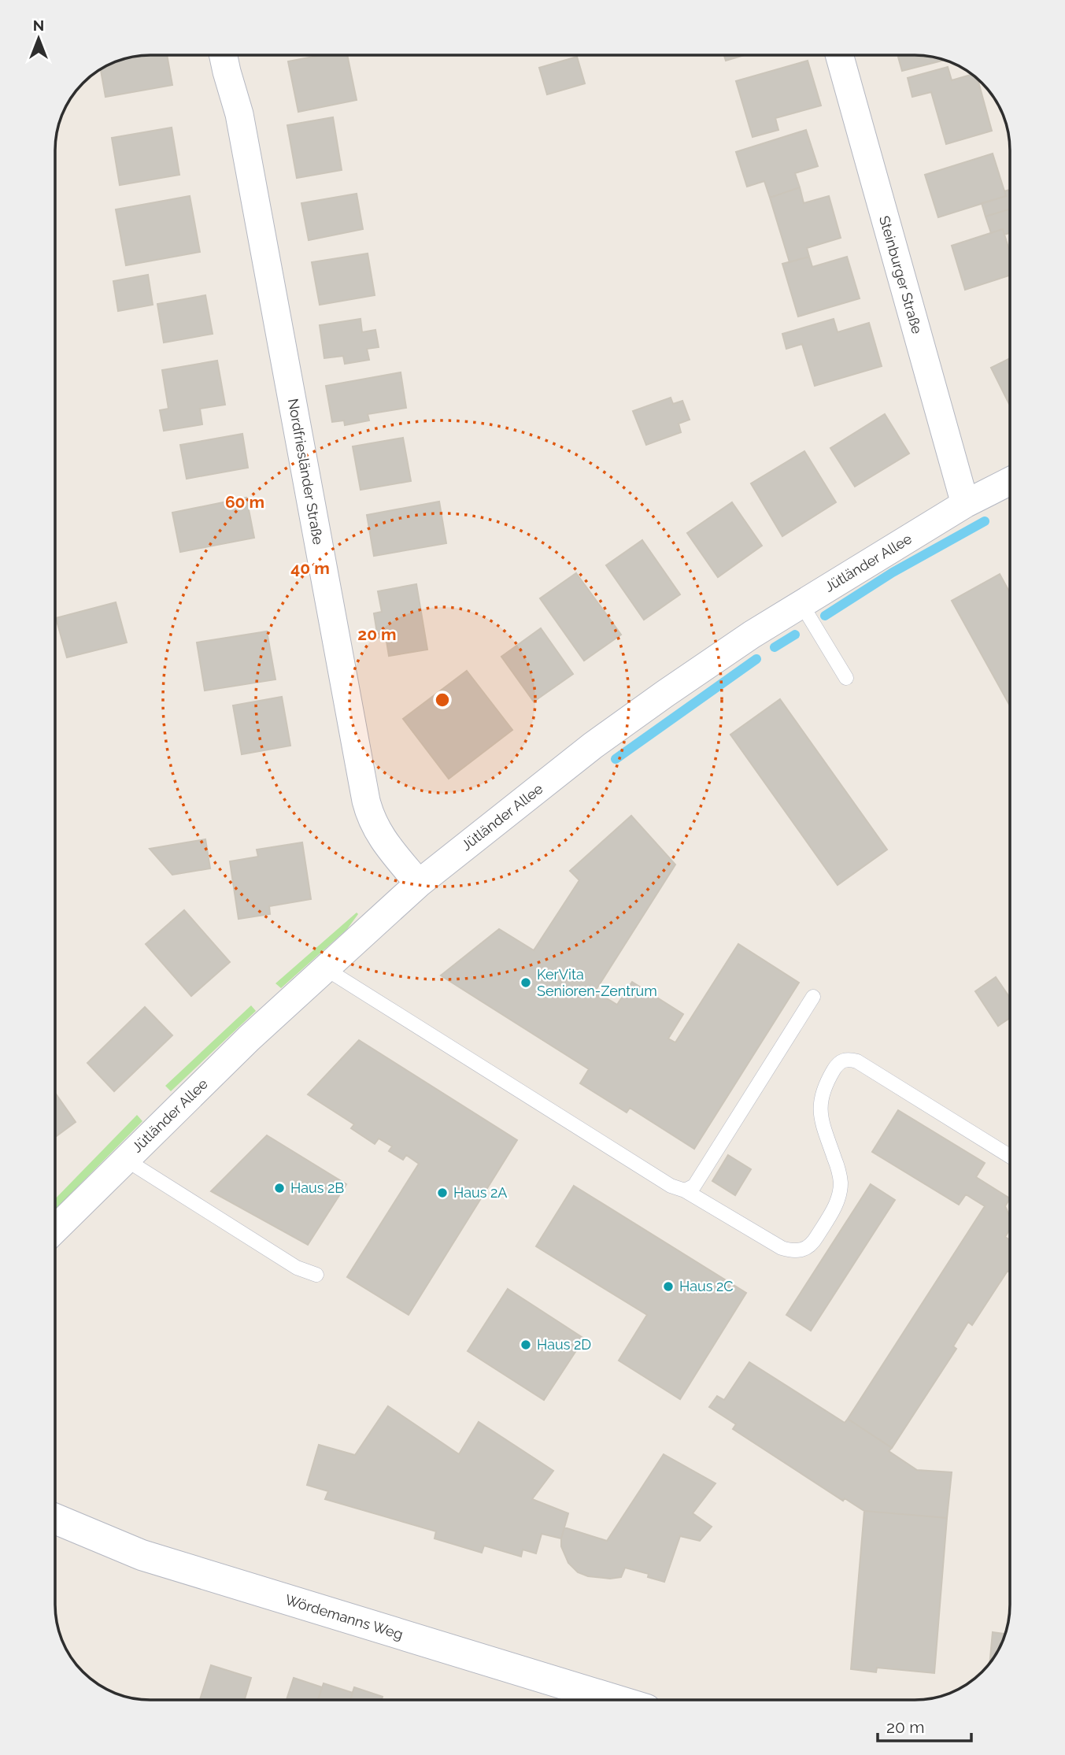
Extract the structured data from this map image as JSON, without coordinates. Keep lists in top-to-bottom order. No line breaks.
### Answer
{"streets":{"street":["Steinburger Straße","Nordfriesländer Straße","Jütländer Allee","Wördemanns Weg"]},"crossings":[["Steinburger Straße","Jütländer Allee"],["Nordfriesländer Straße","Jütländer Allee"]],"places":["KerVita Senioren-Zentrum","Haus 2B","Haus 2A","Haus 2C","Haus 2D"],"scale_bar":"20 m","north":"top","rings":["60 m","40 m","20 m"]}
